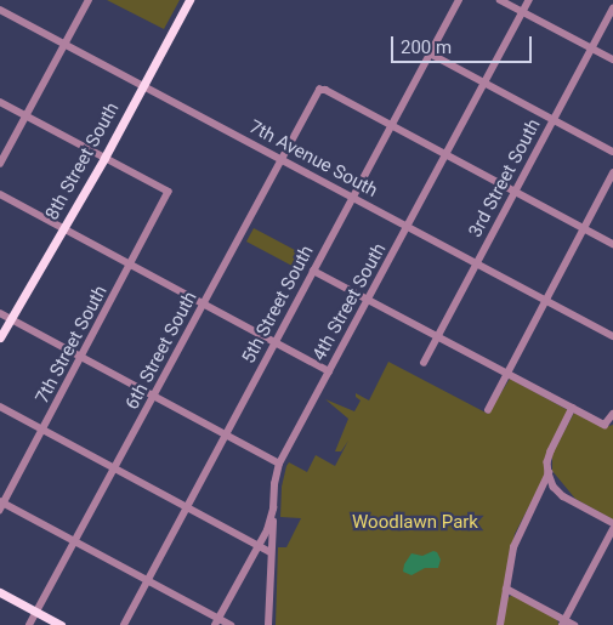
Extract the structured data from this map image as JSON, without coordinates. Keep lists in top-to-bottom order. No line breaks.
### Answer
{"streets":{"main road":["8th Street South"],"street":["7th Avenue South","3rd Street South","4th Street South","5th Street South","7th Street South","6th Street South"]},"crossings":[["7th Avenue South","8th Street South"],["7th Avenue South","3rd Street South"],["7th Avenue South","4th Street South"],["7th Avenue South","5th Street South"],["7th Avenue South","6th Street South"],["8th Street South","7th Street South"],["5th Street South","6th Street South"]],"parks":["Woodlawn Park"],"scale_bar":"200 m"}
